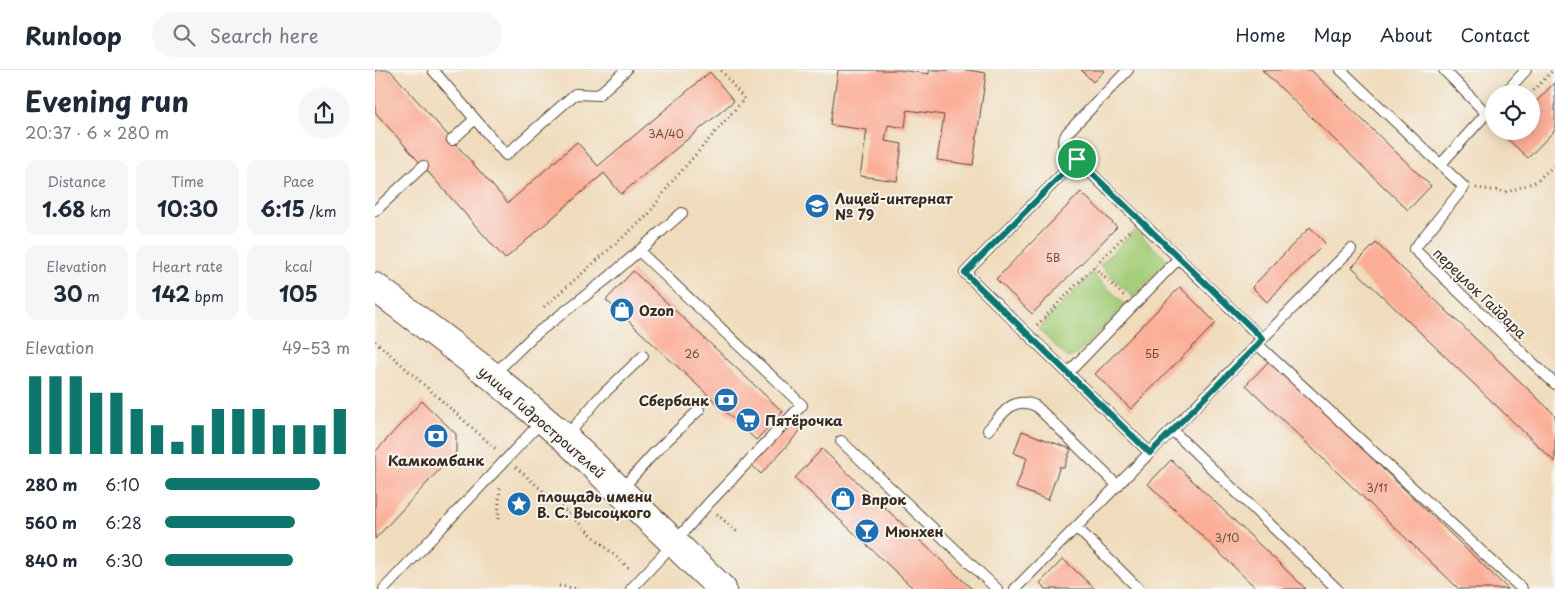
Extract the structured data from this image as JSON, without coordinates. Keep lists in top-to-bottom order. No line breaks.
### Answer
{"streets":{"main road":["улица Гидростроителей"],"lane":["переулок Гайдара"]},"places":{"school or university":["Лицей-интернат № 79"],"shop":["Ozon","Впрок"],"bank":["Сбербанк","Камкомбанк"],"supermarket":["Пятёрочка"],"place":["площадь имени В. С. Высоцкого"],"bar":["Мюнхен"]},"house_numbers":["3А/40","5В","26","5Б","3/11","3/10"],"page":{"header":"Runloop","search":"Search here","nav":["Home","Map","About","Contact"],"heading":["Evening run","20:37 · 6 × 280 m"],"stats":[["Distance","1.68 km"],["Time","10:30"],["Pace","6:15 /km"],["Elevation","30 m"],["Heart rate","142 bpm"],["kcal","105"]],"chart":["Elevation","49–53 m"],"list":[{"name":"280 m","note":"6:10"},{"name":"560 m","note":"6:28"},{"name":"840 m","note":"6:30"}]}}
